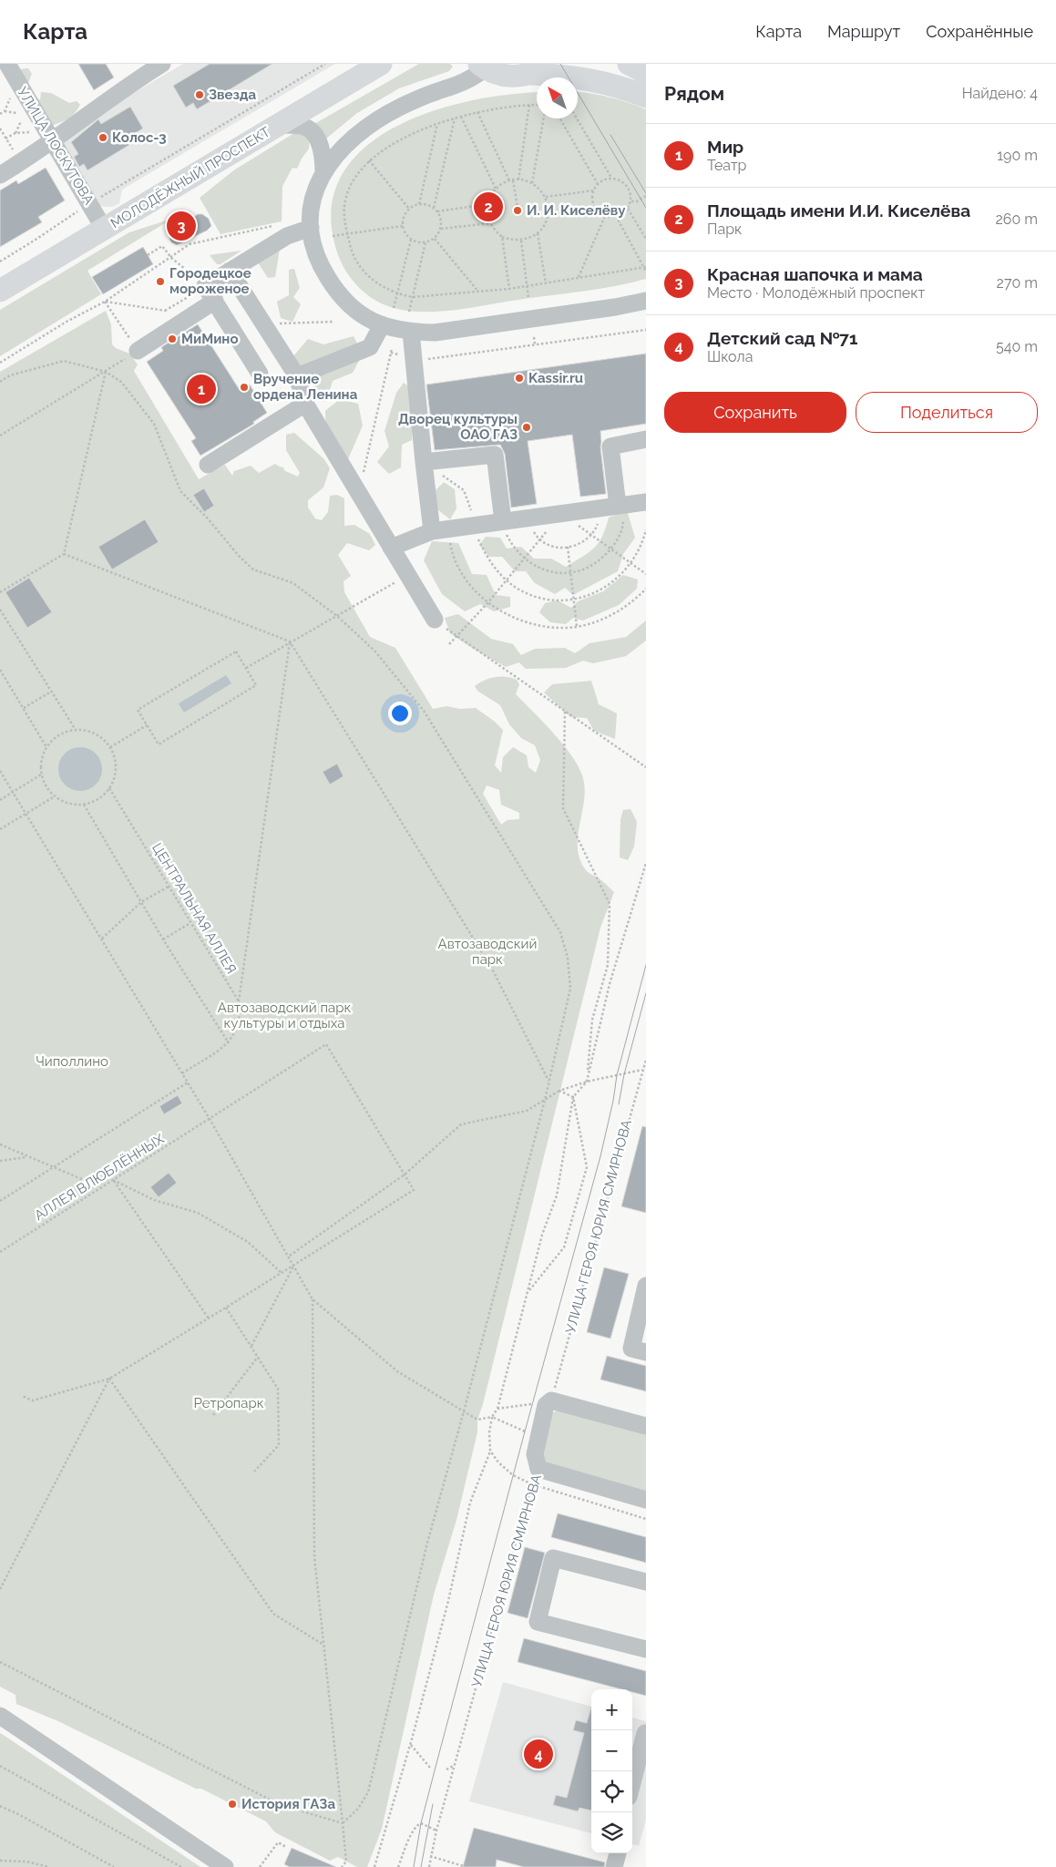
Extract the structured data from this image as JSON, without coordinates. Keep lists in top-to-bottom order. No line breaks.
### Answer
{"streets":{"main road":["МОЛОДЁЖНЫЙ ПРОСПЕКТ"],"street":["УЛИЦА ЛОСКУТОВА","УЛИЦА ГЕРОЯ ЮРИЯ СМИРНОВА"],"path":["ЦЕНТРАЛЬНАЯ АЛЛЕЯ","АЛЛЕЯ ВЛЮБЛЁННЫХ"]},"crossings":[["УЛИЦА ЛОСКУТОВА","МОЛОДЁЖНЫЙ ПРОСПЕКТ"]],"parks":["Автозаводский парк","Автозаводский парк культуры и отдыха","Чиполлино","Ретропарк"],"places":["Звезда","Колос-3","И. И. Киселёву","Городецкое мороженое","МиМино","Kassir.ru","Вручение ордена Ленина","Дворец культуры ОАО ГАЗ","История ГАЗа"],"north":"top left","page":{"header":"Карта","nav":["Карта","Маршрут","Сохранённые"],"heading":["Рядом","Найдено: 4"],"list":[{"mark":"1","name":"Мир","note":"Театр","value":"190 m"},{"mark":"2","name":"Площадь имени И.И. Киселёва","note":"Парк","value":"260 m"},{"mark":"3","name":"Красная шапочка и мама","note":"Место · Молодёжный проспект","value":"270 m"},{"mark":"4","name":"Детский сад №71","note":"Школа","value":"540 m"}],"pins":["2","3","1","4"],"buttons":["Сохранить","Поделиться"],"map_buttons":["+","−"]}}
